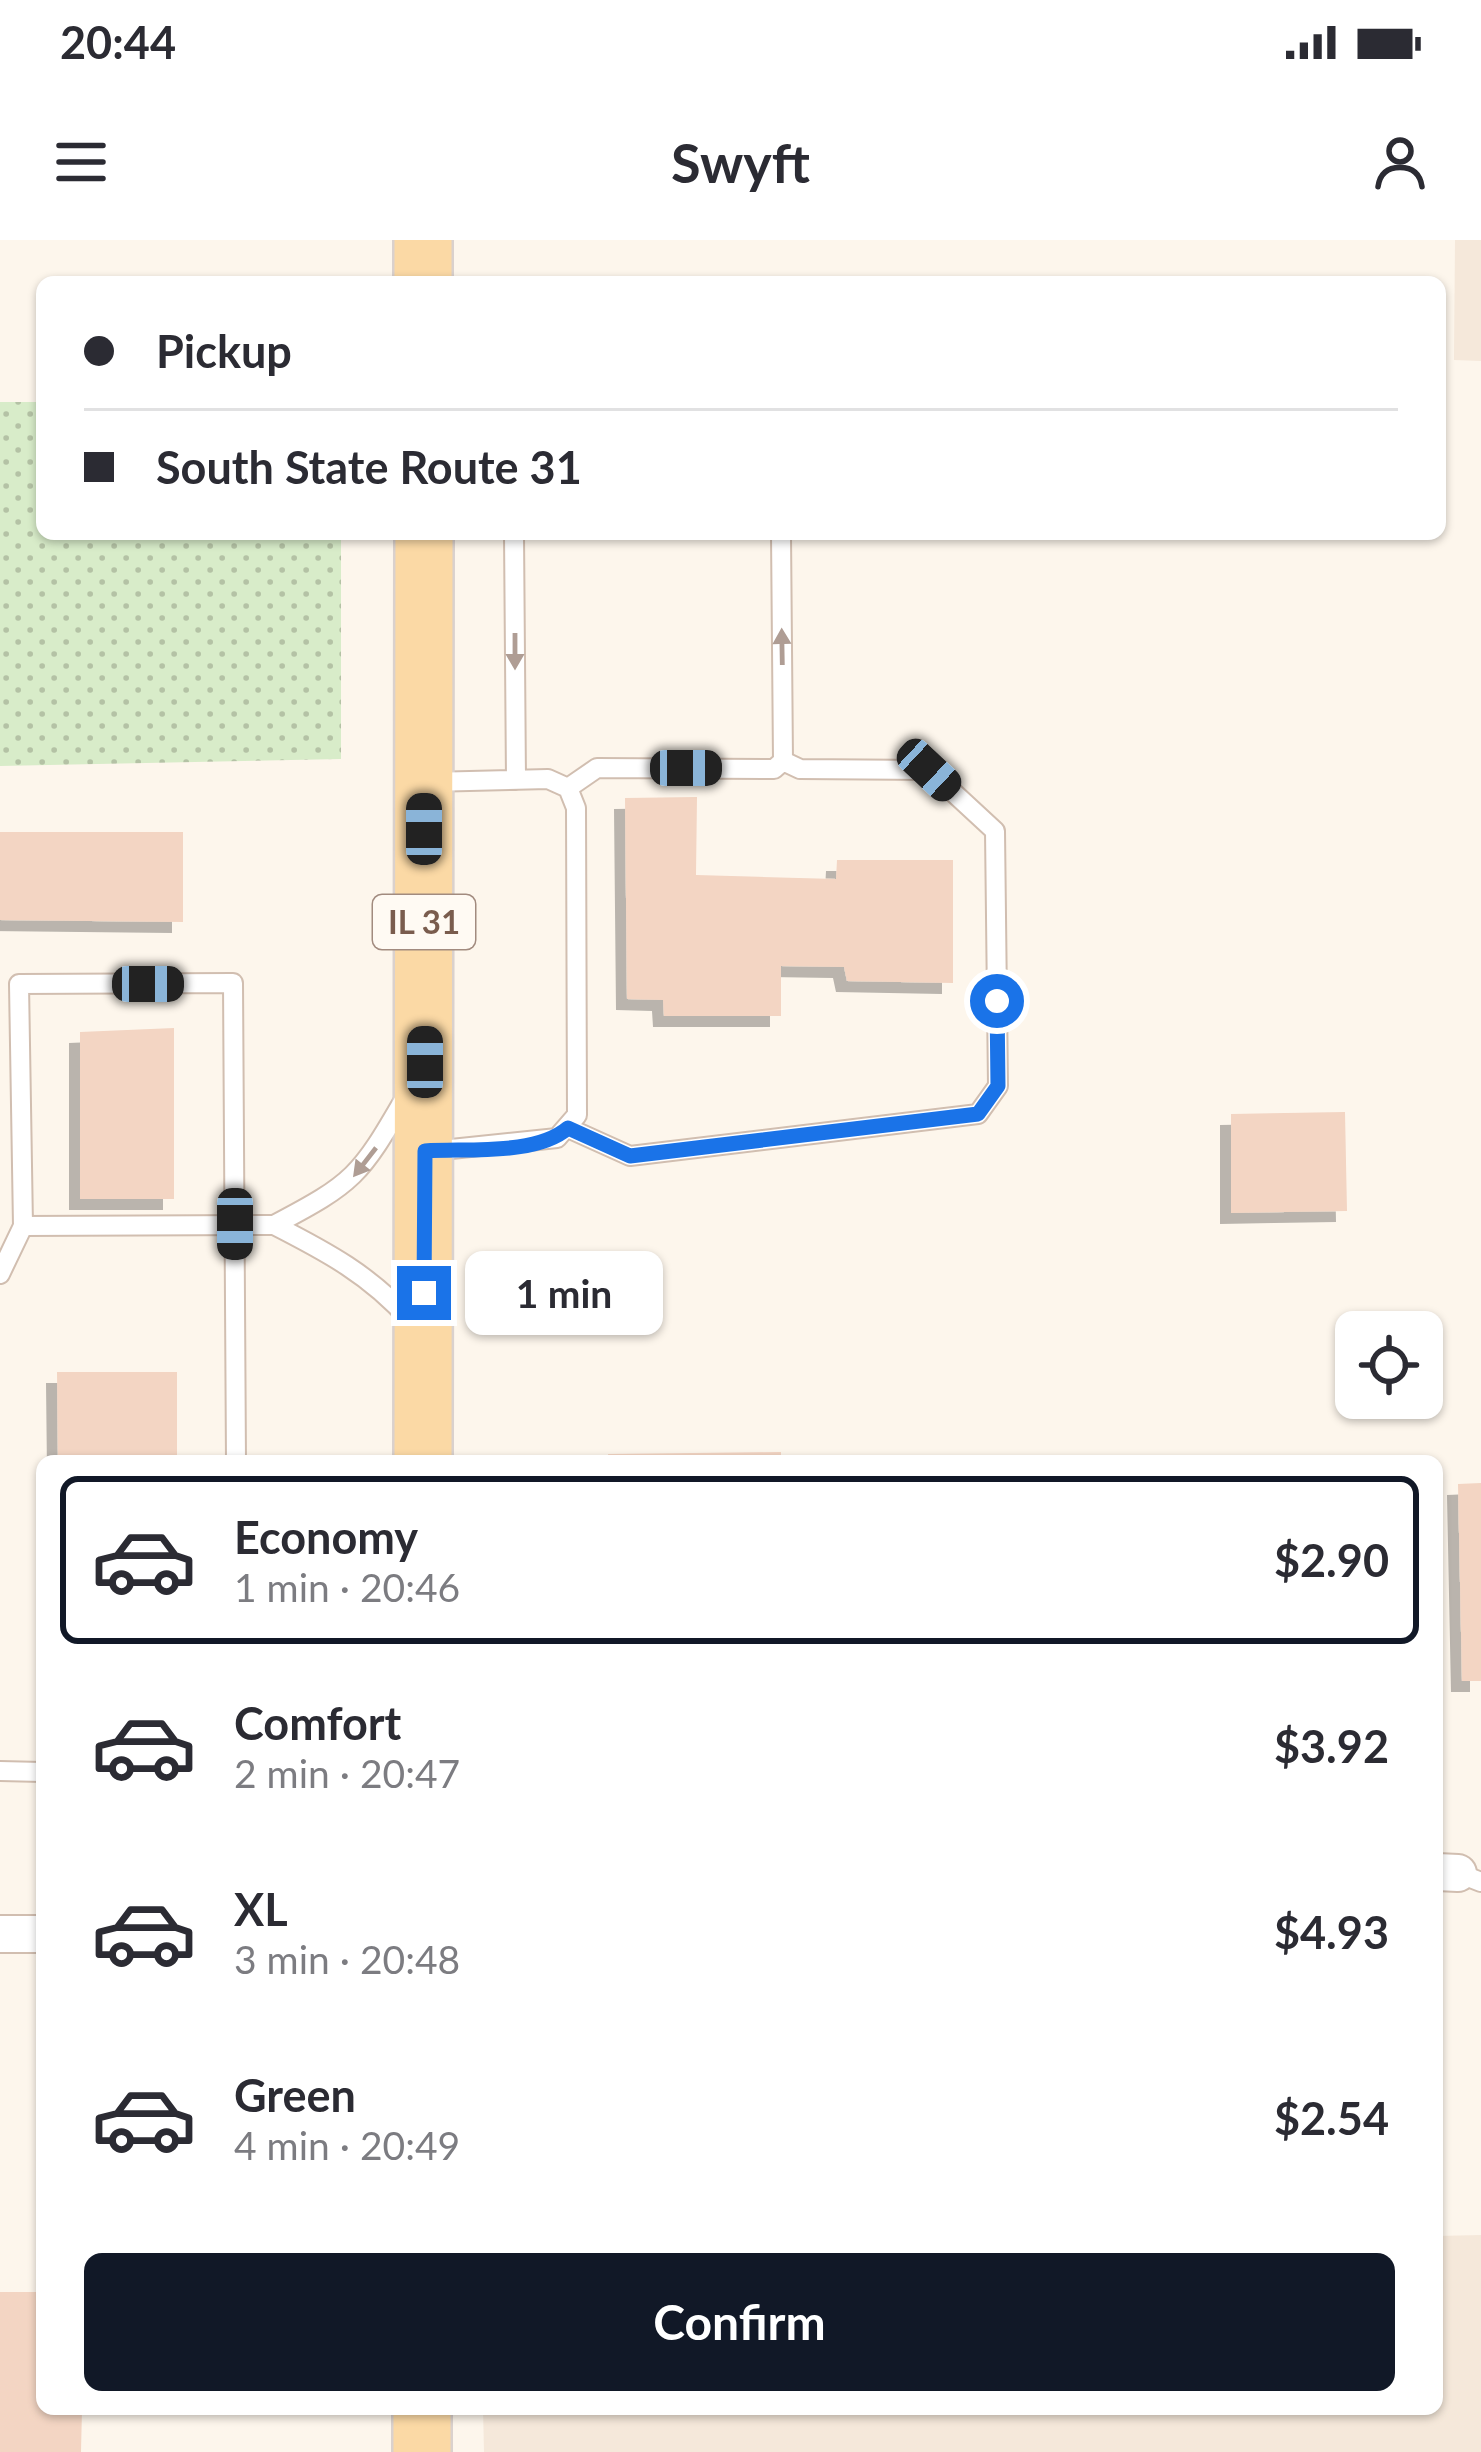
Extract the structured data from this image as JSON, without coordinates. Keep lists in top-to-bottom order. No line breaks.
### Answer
{"streets":{"main road":["IL 31"]},"page":{"status":"20:44","header":"Swyft","banner":["Pickup","South State Route 31"],"bubble":"1 min","list":[{"name":"Economy","note":"1 min · 20:46","value":"$2.90"},{"name":"Comfort","note":"2 min · 20:47","value":"$3.92"},{"name":"XL","note":"3 min · 20:48","value":"$4.93"},{"name":"Green","note":"4 min · 20:49","value":"$2.54"}],"buttons":"Confirm"}}
